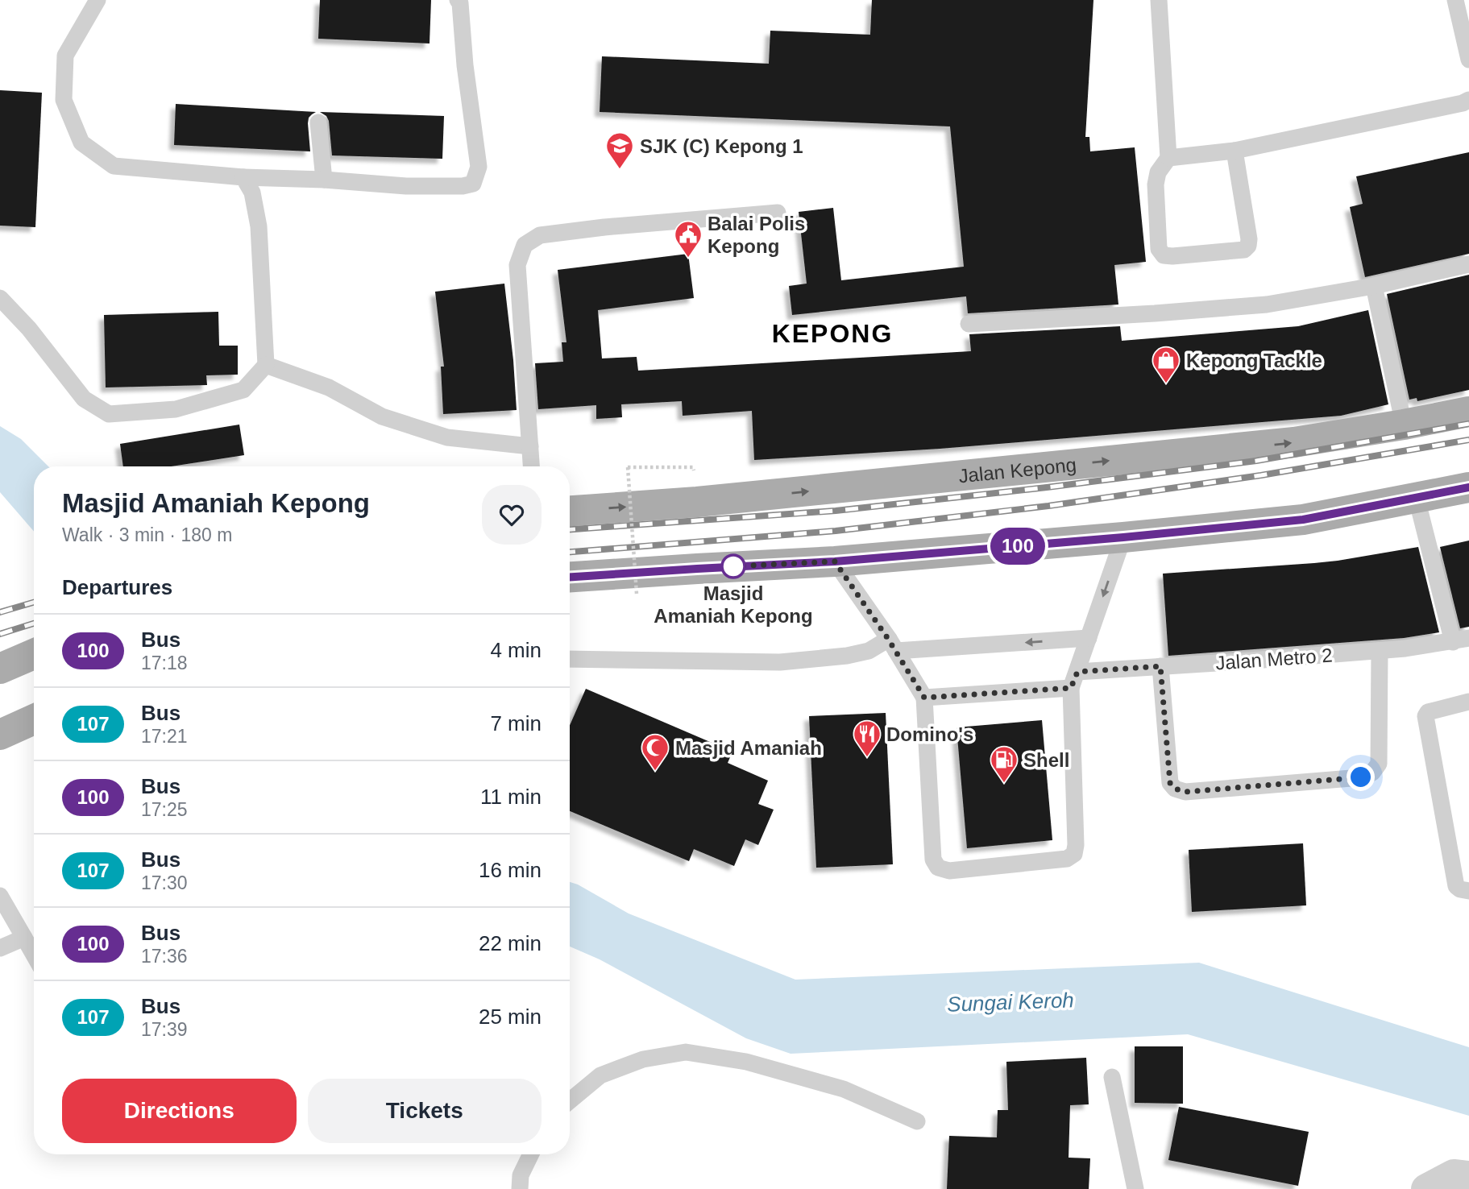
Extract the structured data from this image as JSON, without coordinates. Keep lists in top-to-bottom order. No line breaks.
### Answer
{"streets":{"main road":["Jalan Kepong"],"lane":["Jalan Metro 2"]},"districts":["KEPONG"],"water":["Sungai Keroh"],"places":{"school or university":["SJK (C) Kepong 1"],"public building":["Balai Polis Kepong"],"shop":["Kepong Tackle"],"other":["Masjid Amaniah Kepong"],"restaurant":["Domino's"],"mosque":["Masjid Amaniah"],"fuel station":["Shell"]},"lines":["bus line 100"],"page":{"on_map":"100","heading":[["Masjid Amaniah Kepong","Walk · 3 min · 180 m"],"Departures"],"list":[{"mark":"100","name":"Bus","note":"17:18","value":"4 min"},{"mark":"107","name":"Bus","note":"17:21","value":"7 min"},{"mark":"100","name":"Bus","note":"17:25","value":"11 min"},{"mark":"107","name":"Bus","note":"17:30","value":"16 min"},{"mark":"100","name":"Bus","note":"17:36","value":"22 min"},{"mark":"107","name":"Bus","note":"17:39","value":"25 min"}],"buttons":["Directions","Tickets"]}}
